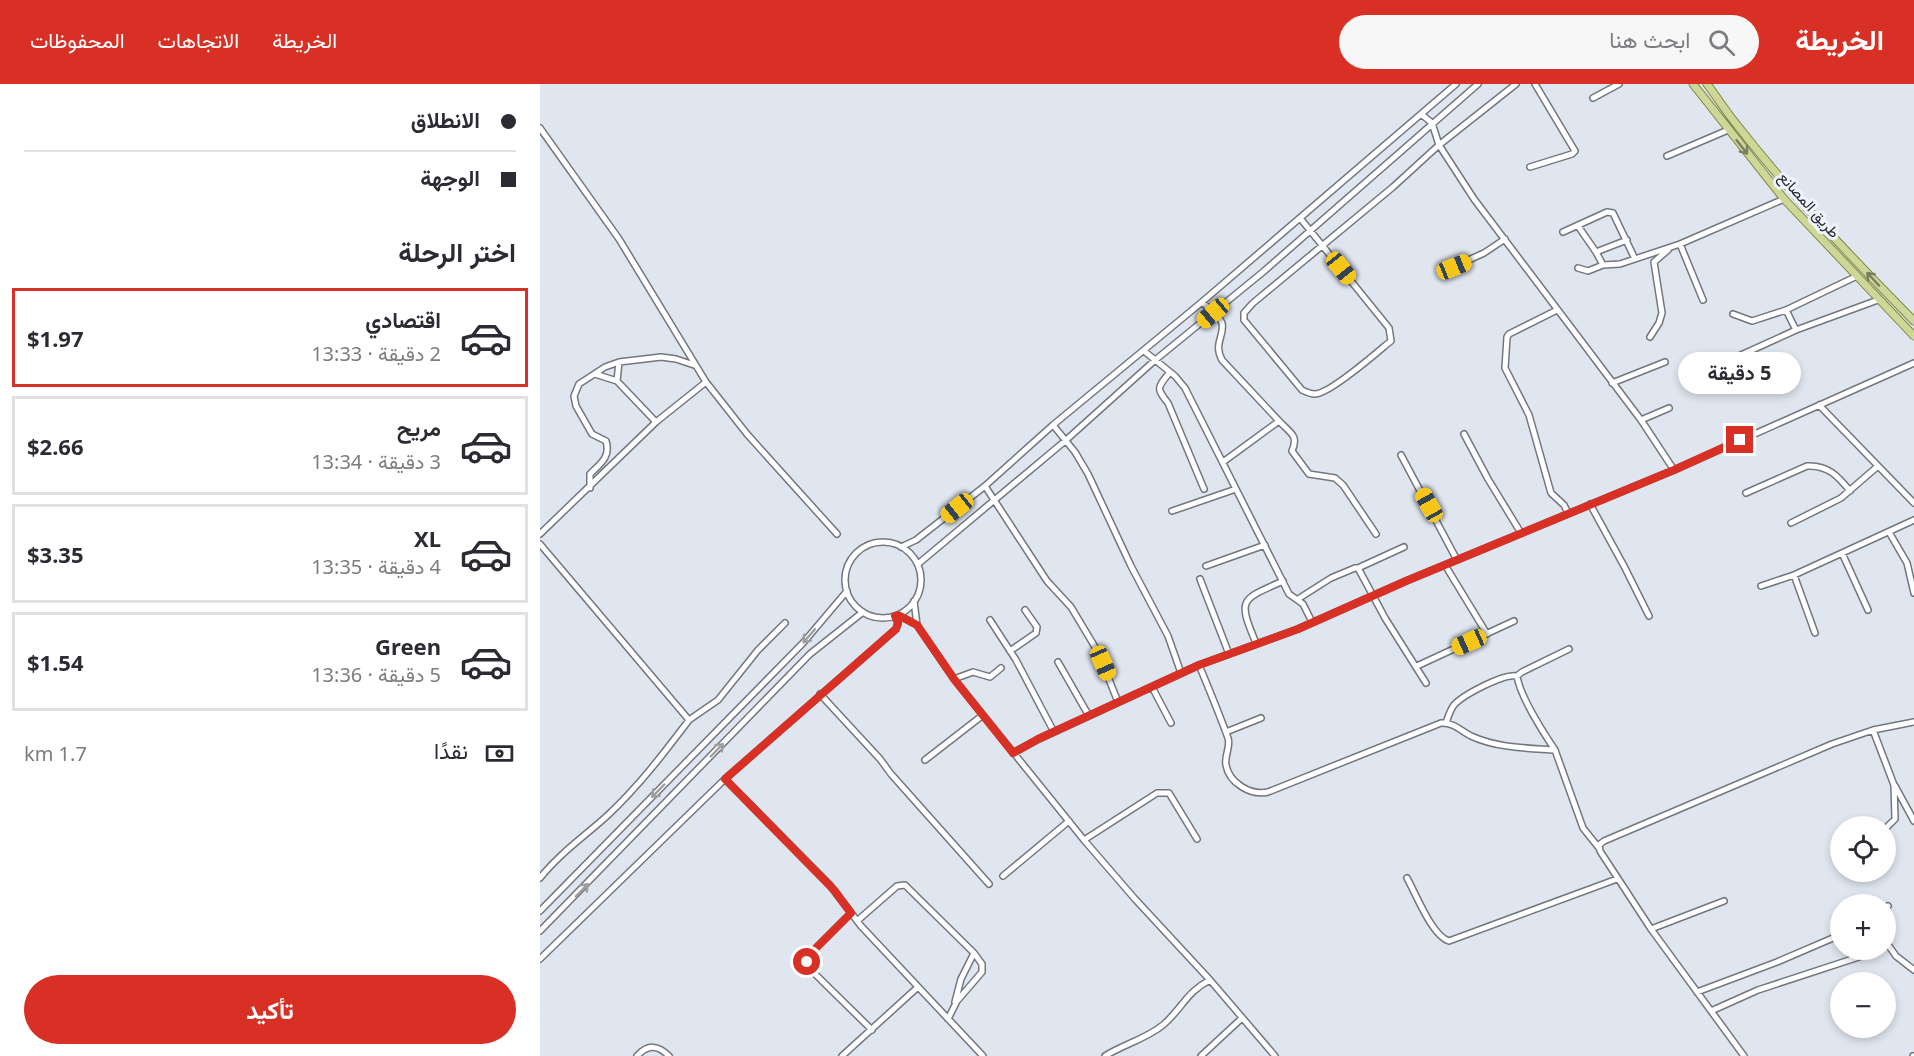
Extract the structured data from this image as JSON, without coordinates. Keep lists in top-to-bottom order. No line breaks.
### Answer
{"streets":{"main road":["طريق المصانع"]},"page":{"header":"الخريطة","search":"ابحث هنا","nav":["الخريطة","الاتجاهات","المحفوظات"],"banner":["الانطلاق","الوجهة"],"heading":"اختر الرحلة","list":[{"name":"اقتصادي","note":"2 دقيقة · 13:33","value":"$1.97"},{"name":"مريح","note":"3 دقيقة · 13:34","value":"$2.66"},{"name":"XL","note":"4 دقيقة · 13:35","value":"$3.35"},{"name":"Green","note":"5 دقيقة · 13:36","value":"$1.54"}],"bubble":"5 دقيقة","pay":["نقدًا","1.7 km"],"map_buttons":["+","−"],"buttons":"تأكيد"}}
